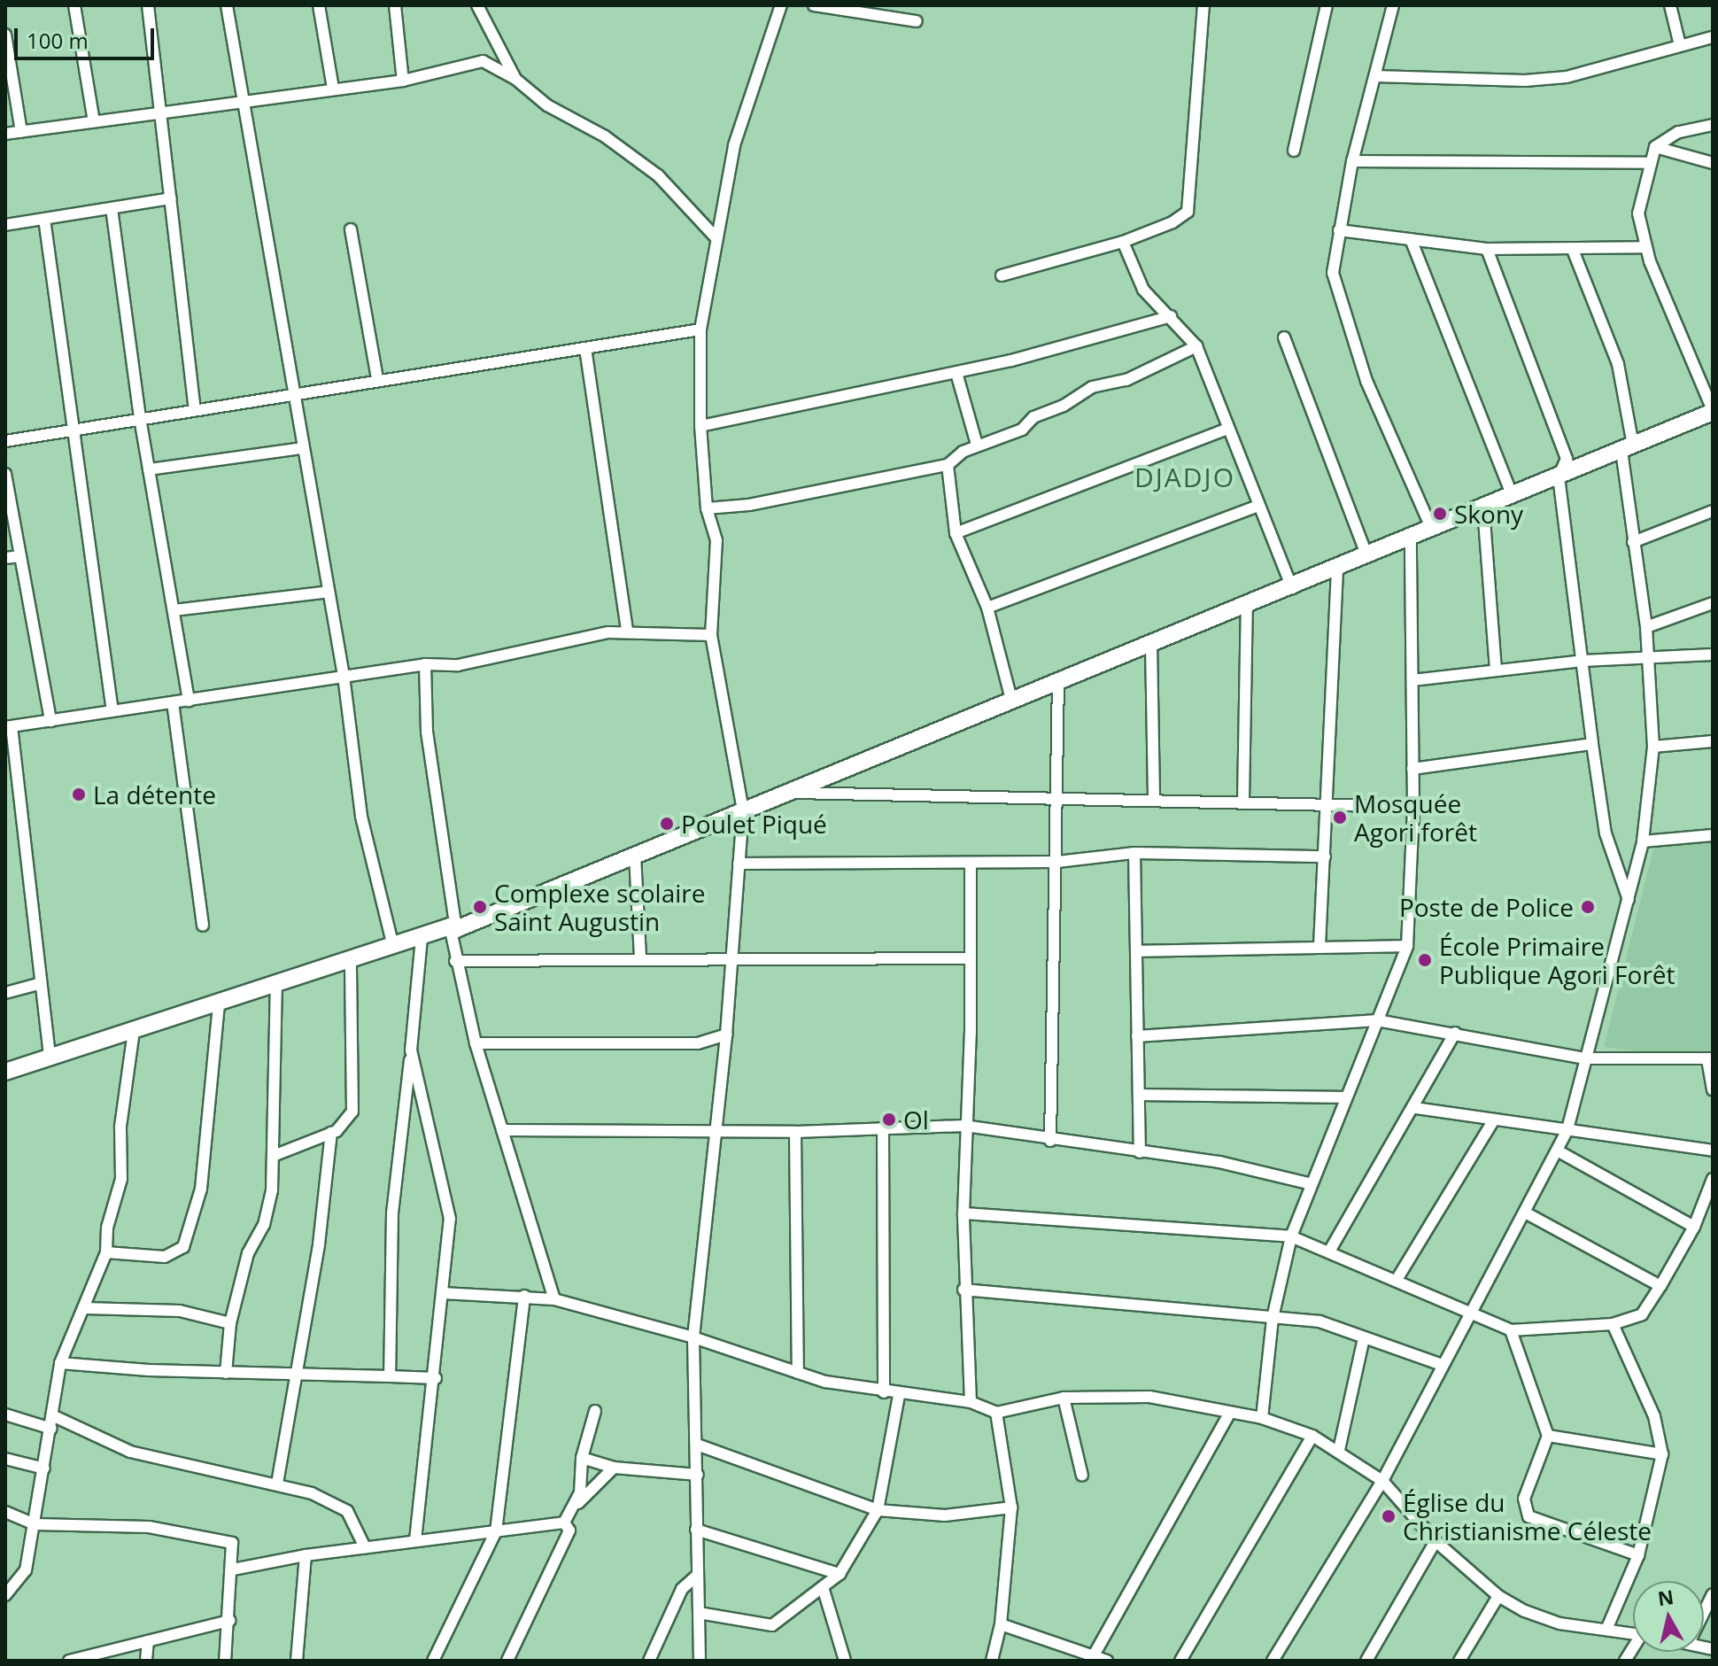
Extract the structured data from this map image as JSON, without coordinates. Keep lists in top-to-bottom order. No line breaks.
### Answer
{"districts":["DJADJO"],"places":["Skony","La détente","Mosquée Agori forêt","Poulet Piqué","Complexe scolaire Saint Augustin","Poste de Police","École Primaire Publique Agori Forêt","Ol","Église du Christianisme Céleste"],"scale_bar":"100 m","north":"top"}
